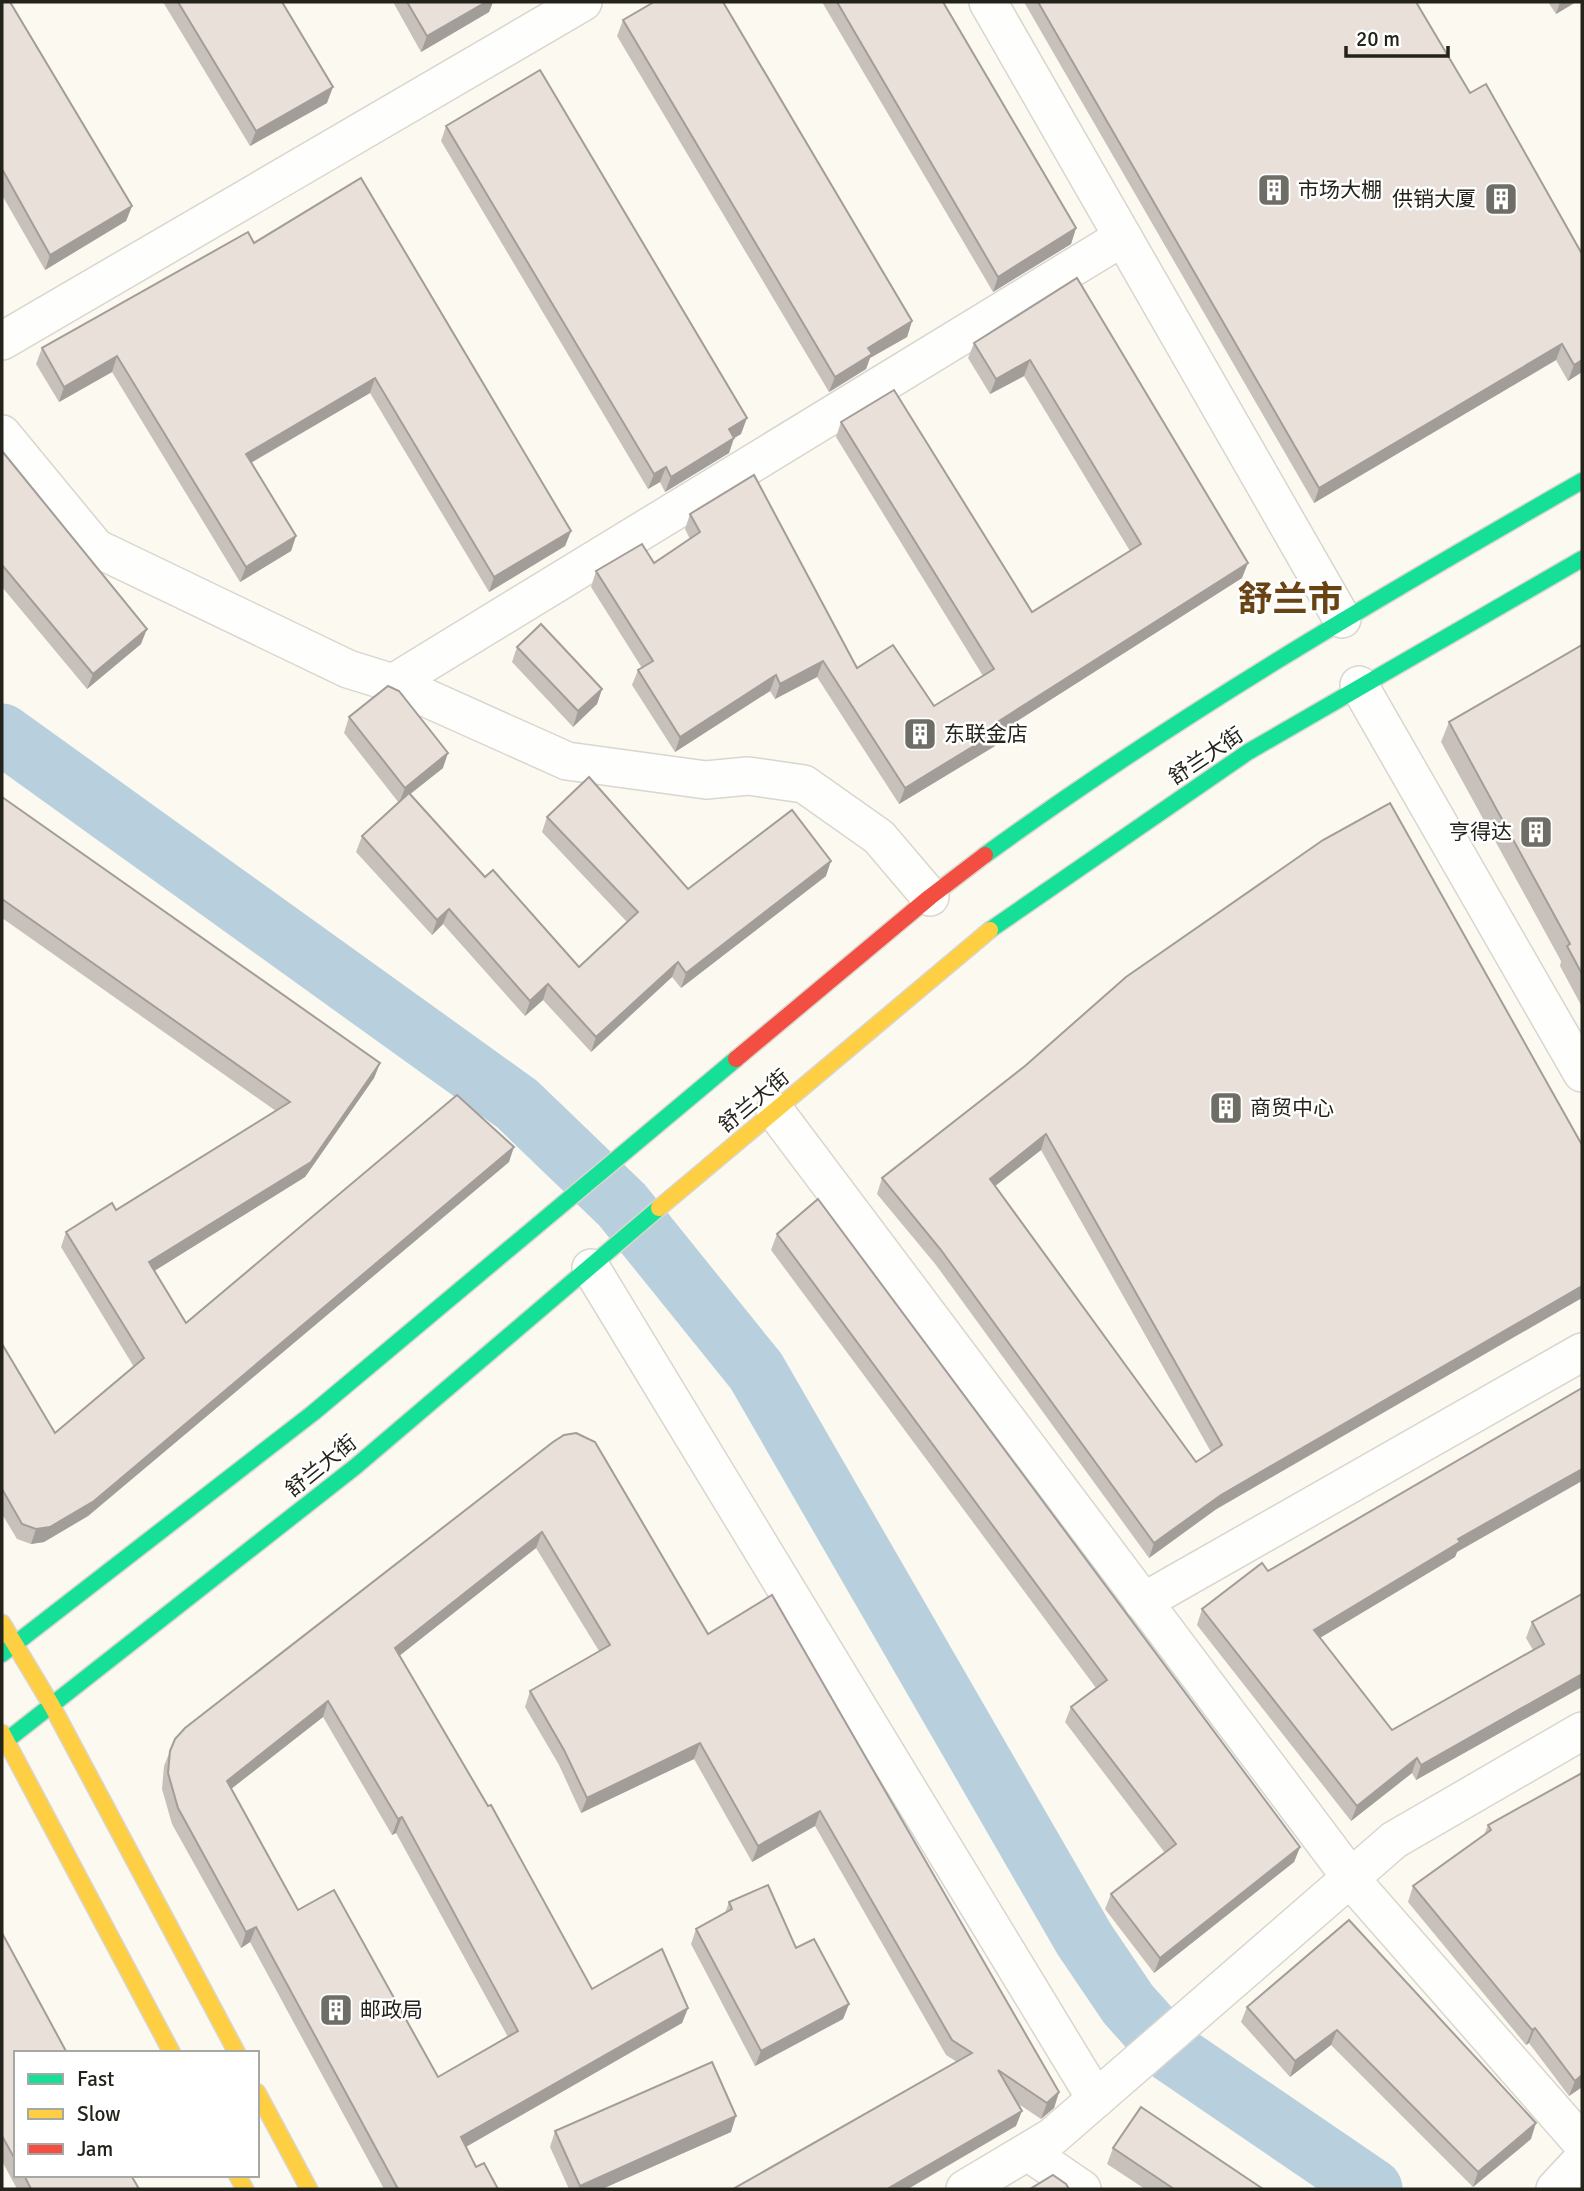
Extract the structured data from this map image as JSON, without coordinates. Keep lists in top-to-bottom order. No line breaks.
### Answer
{"streets":{"main road":["舒兰大街"]},"districts":["舒兰市"],"places":{"building":["市场大棚","供销大厦","东联金店","亨得达","商贸中心","邮政局"]},"legend":["Fast","Slow","Jam"],"scale_bar":"20 m"}
